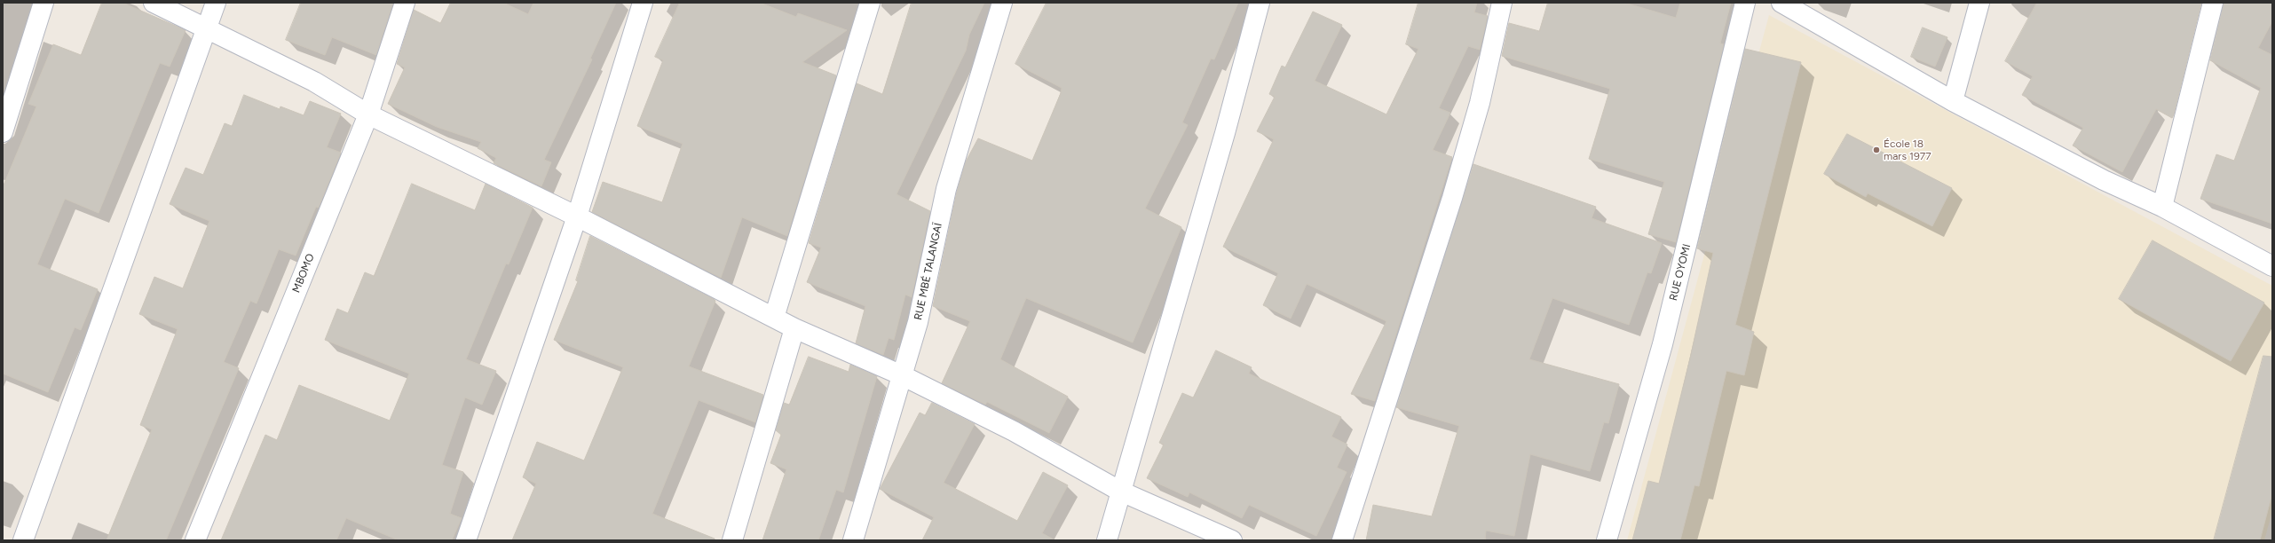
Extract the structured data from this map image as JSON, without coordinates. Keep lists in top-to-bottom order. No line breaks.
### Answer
{"streets":{"street":["RUE MBÉ TALANGAÏ","RUE OYOMI","MBOMO"]},"places":["École 18 mars 1977"]}
